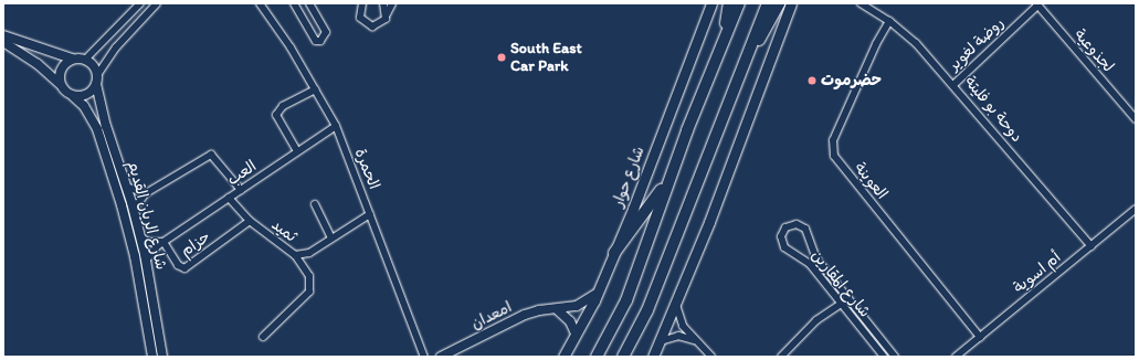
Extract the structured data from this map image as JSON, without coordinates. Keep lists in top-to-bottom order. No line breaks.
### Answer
{"streets":{"main road":["شارع حوار"],"street":["روضة لغوير","لجذوعية","دوحة بو فليتة","الحمرة","العب","العوينة","شارع الريان القديم","ثميد","حزام","أم اسوية","شارع المقارين","امعدان"]},"crossings":[["روضة لغوير","لجذوعية"],["روضة لغوير","دوحة بو فليتة"],["دوحة بو فليتة","العوينة"],["دوحة بو فليتة","أم اسوية"],["الحمرة","العب"],["الحمرة","ثميد"],["العب","شارع الريان القديم"],["العب","ثميد"],["العب","حزام"],["شارع حوار","امعدان"],["العوينة","أم اسوية"],["ثميد","حزام"]],"places":["South East Car Park","حضرموت"]}
